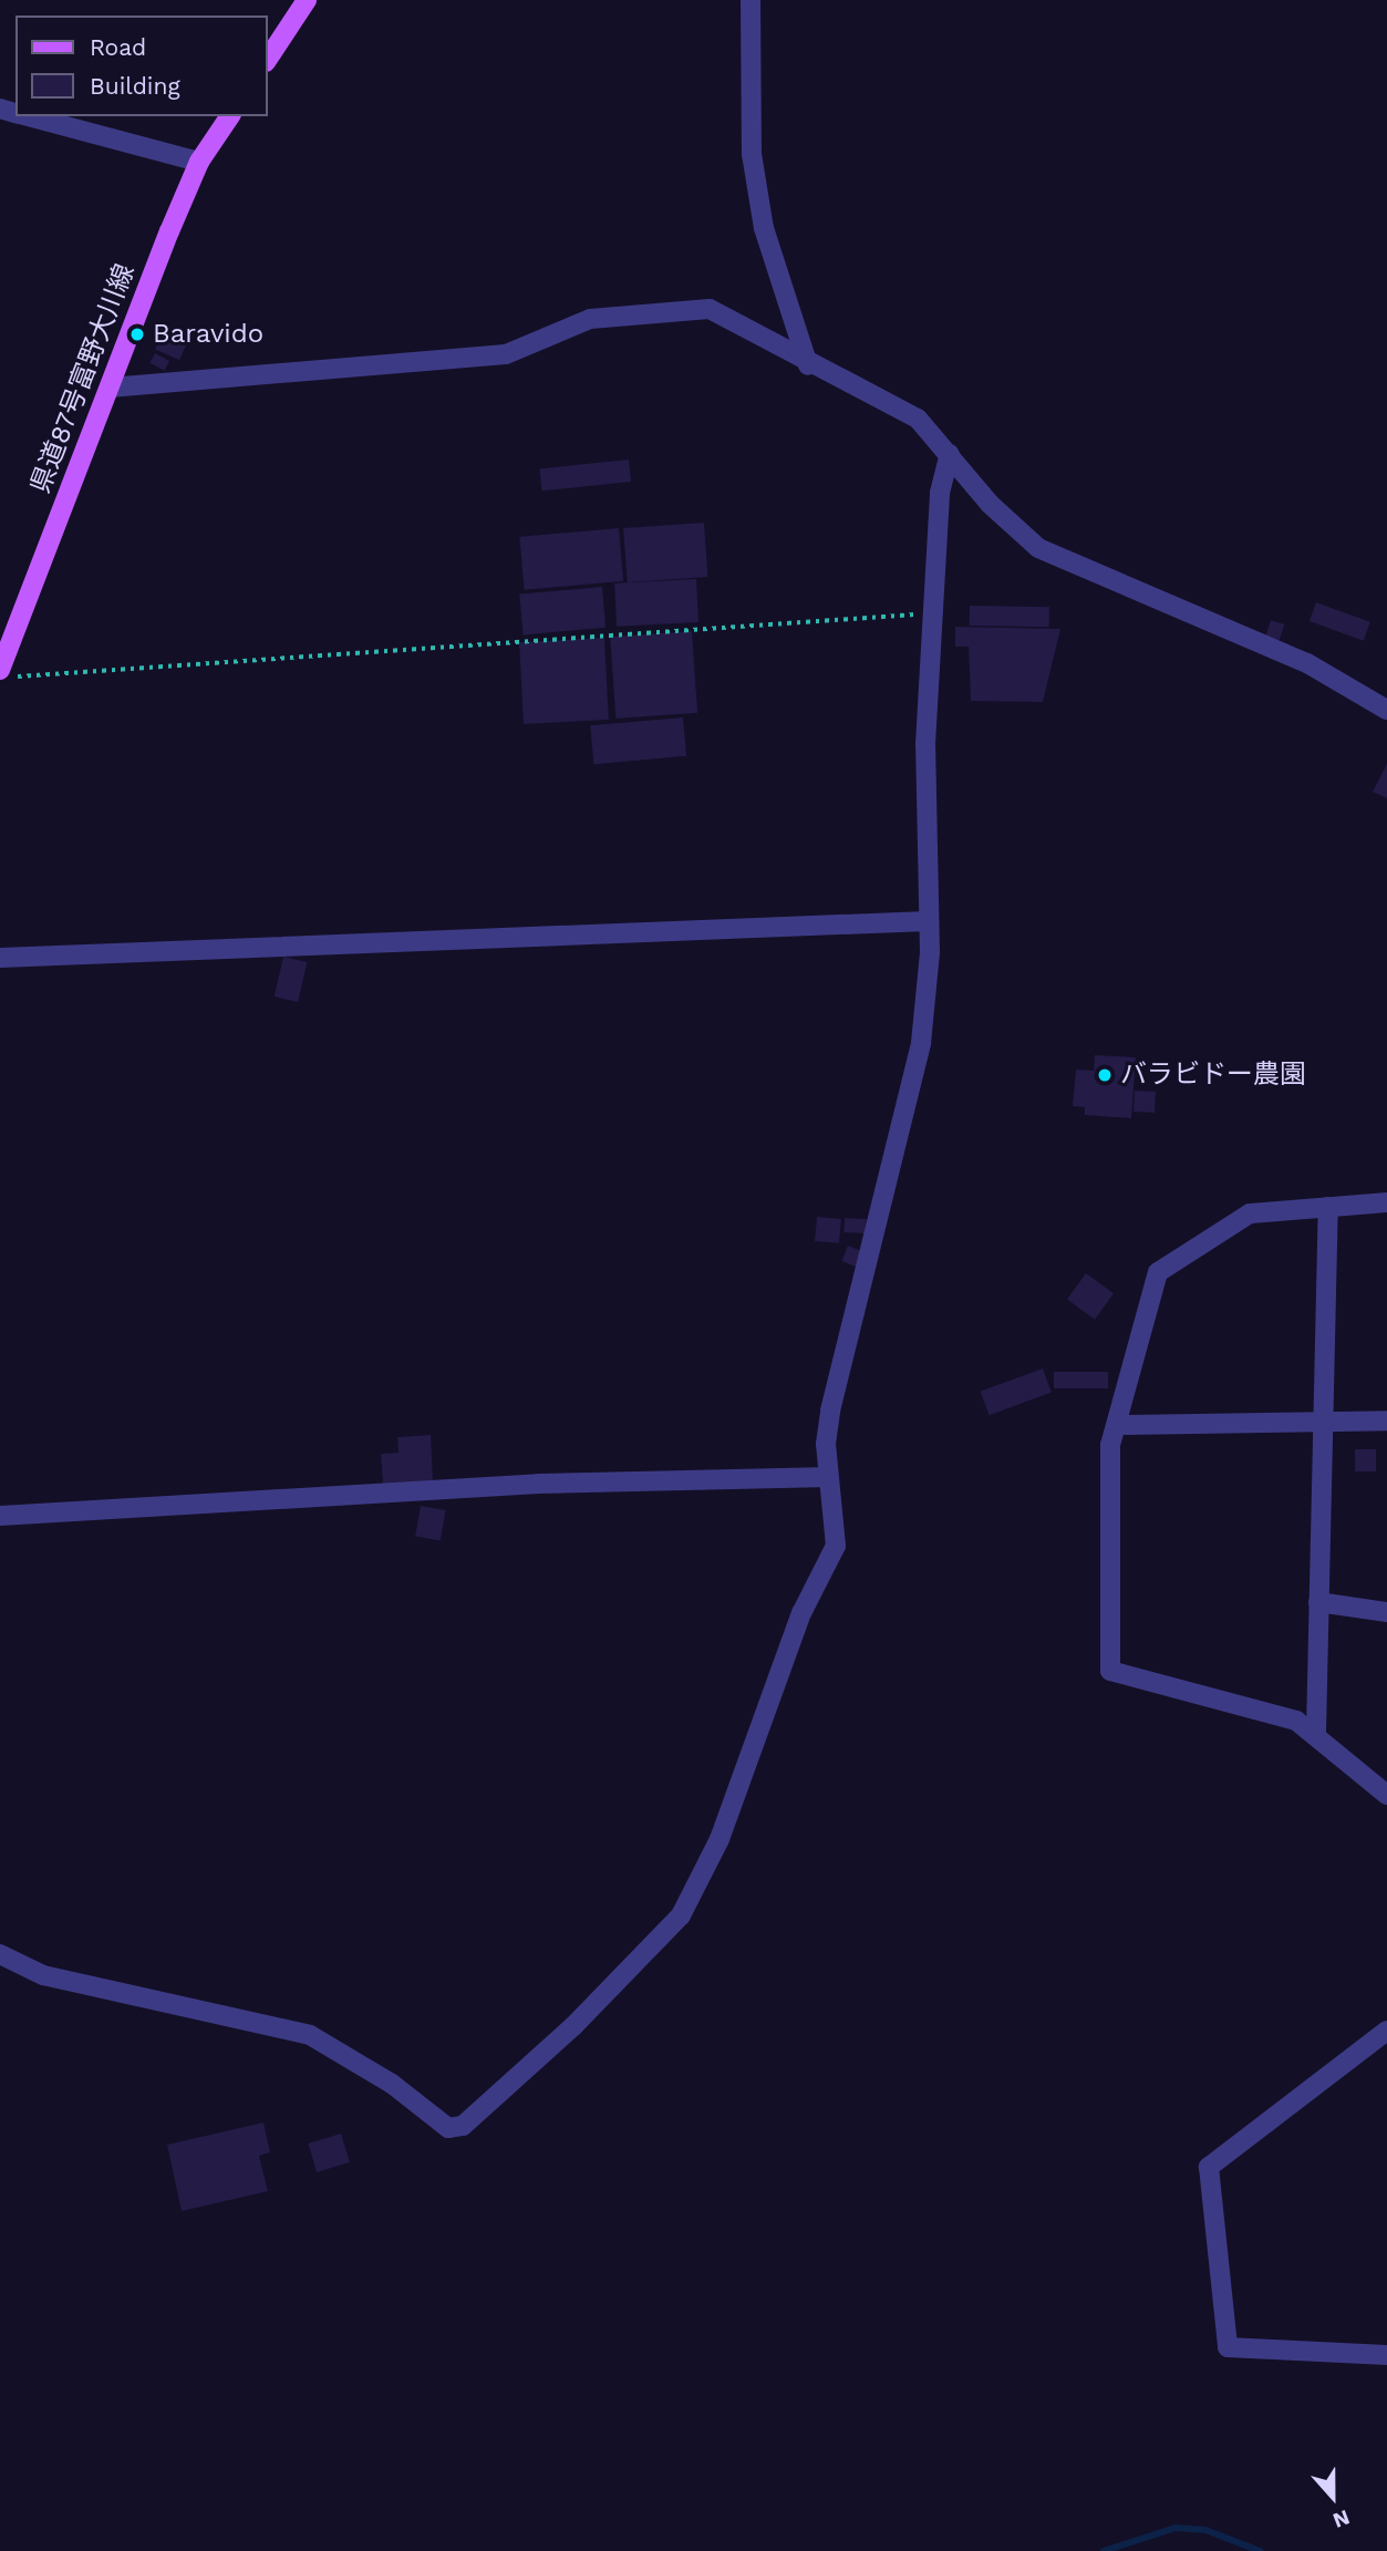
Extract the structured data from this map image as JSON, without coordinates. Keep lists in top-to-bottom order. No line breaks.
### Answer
{"streets":{"main road":["県道87号富野大川線"]},"places":["Baravido","バラビドー農園"],"legend":["Road","Building"],"north":"bottom"}
